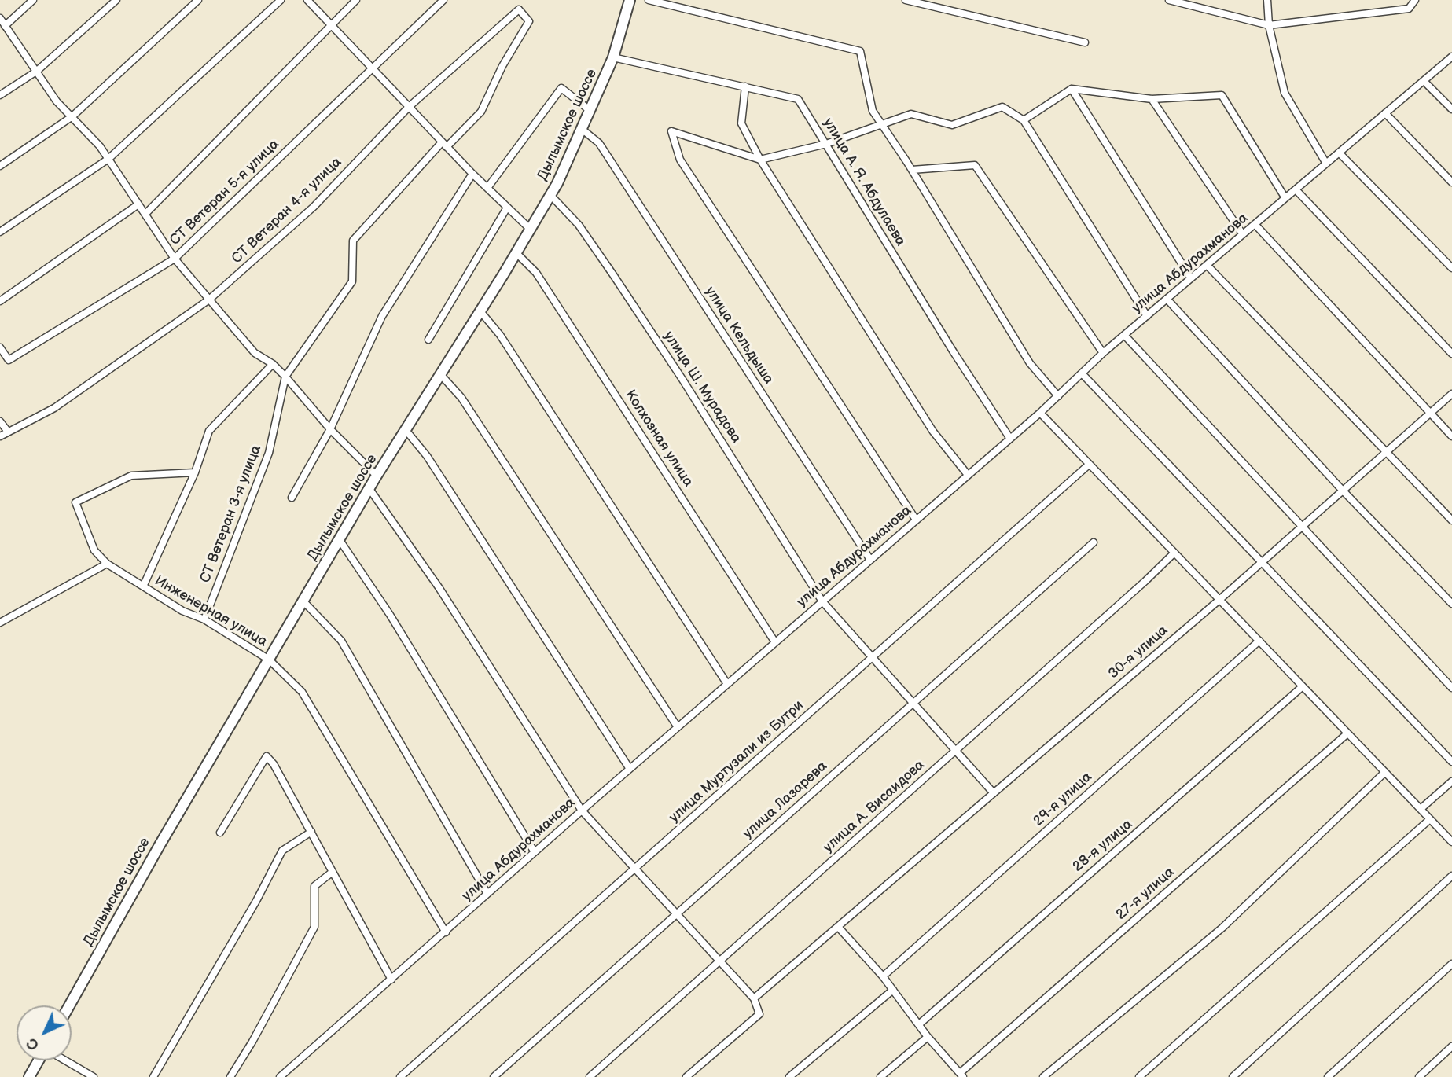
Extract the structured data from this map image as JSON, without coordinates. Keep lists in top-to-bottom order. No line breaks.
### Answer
{"streets":{"main road":["Дылымское шоссе"],"street":["улица А. Я. Абдулаева","СТ Ветеран 5-я улица","СТ Ветеран 4-я улица","улица Абдурахманова","улица Кельдыша","улица Ш. Мурадова","Колхозная улица","СТ Ветеран 3-я улица","Инженерная улица","30-я улица","улица Муртузали из Бутри","29-я улица","улица Лазарева","улица А. Висаидова","28-я улица","27-я улица"]},"crossings":[["Дылымское шоссе","улица А. Я. Абдулаева"],["Дылымское шоссе","улица Кельдыша"],["Дылымское шоссе","улица Ш. Мурадова"],["Дылымское шоссе","Колхозная улица"],["Дылымское шоссе","Инженерная улица"],["улица А. Я. Абдулаева","улица Абдурахманова"],["СТ Ветеран 4-я улица","СТ Ветеран 3-я улица"],["улица Абдурахманова","улица Кельдыша"],["улица Абдурахманова","улица Ш. Мурадова"],["улица Абдурахманова","Колхозная улица"],["улица Абдурахманова","Инженерная улица"],["улица Ш. Мурадова","30-я улица"],["улица Ш. Мурадова","улица Муртузали из Бутри"],["улица Ш. Мурадова","улица Лазарева"],["улица Ш. Мурадова","улица А. Висаидова"],["СТ Ветеран 3-я улица","Инженерная улица"]],"north":"bottom left"}
